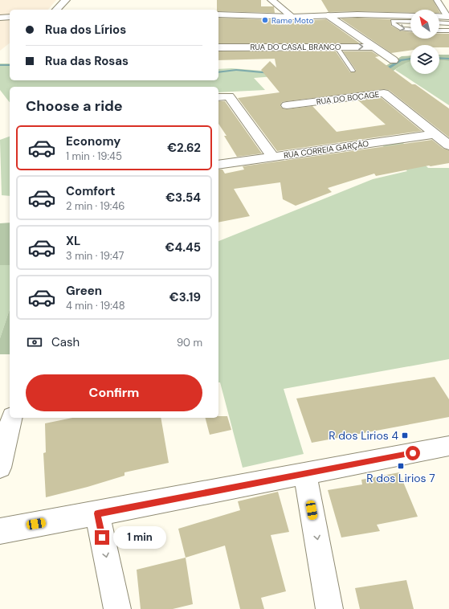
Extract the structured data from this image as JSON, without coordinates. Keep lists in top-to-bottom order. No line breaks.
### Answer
{"streets":{"street":["RUA DO CASAL BRANCO","RUA DO BOCAGE","RUA CORREIA GARÇÃO"]},"crossings":[["RUA DO BOCAGE","RUA CORREIA GARÇÃO"]],"places":{"other":["Rame Moto"],"transit":["R dos Lirios 4","R dos Lirios 7"]},"north":"top left","page":{"banner":["Rua dos Lírios","Rua das Rosas"],"heading":"Choose a ride","list":[{"name":"Economy","note":"1 min · 19:45","value":"€2.62"},{"name":"Comfort","note":"2 min · 19:46","value":"€3.54"},{"name":"XL","note":"3 min · 19:47","value":"€4.45"},{"name":"Green","note":"4 min · 19:48","value":"€3.19"}],"pay":["Cash","90 m"],"buttons":"Confirm","bubble":"1 min"}}
